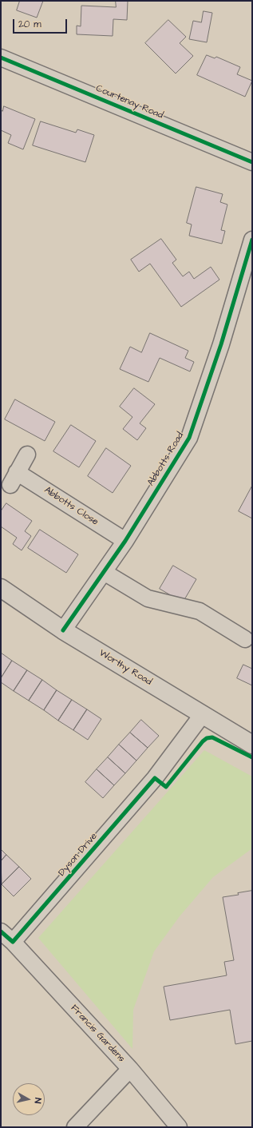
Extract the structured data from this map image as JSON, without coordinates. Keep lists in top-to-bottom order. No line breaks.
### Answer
{"streets":{"main road":["Worthy Road"],"street":["Courtenay Road","Abbotts Road","Abbotts Close","Dyson Drive","Francis Gardens"]},"crossings":[["Abbotts Road","Abbotts Close"],["Abbotts Road","Worthy Road"],["Worthy Road","Dyson Drive"],["Dyson Drive","Francis Gardens"]],"scale_bar":"20 m","north":"right"}
